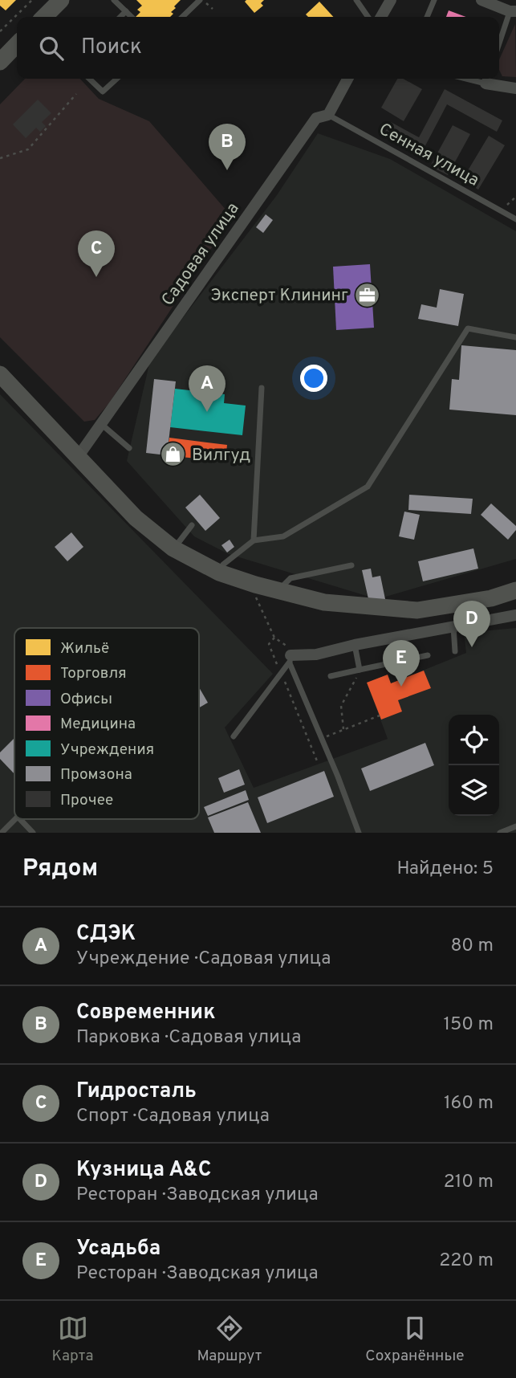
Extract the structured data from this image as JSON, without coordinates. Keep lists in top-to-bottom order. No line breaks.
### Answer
{"streets":{"street":["Садовая улица"],"lane":["Сенная улица"]},"crossings":[["Сенная улица","Садовая улица"]],"places":{"office":["Эксперт Клининг"],"shop":["Вилгуд"]},"legend":["Жильё","Торговля","Офисы","Медицина","Учреждения","Промзона","Прочее"],"page":{"search":"Поиск","pins":["B","C","A","D","E"],"heading":["Рядом","Найдено: 5"],"list":[{"mark":"A","name":"СДЭК","note":"Учреждение · Садовая улица","value":"80 m"},{"mark":"B","name":"Современник","note":"Парковка · Садовая улица","value":"150 m"},{"mark":"C","name":"Гидросталь","note":"Спорт · Садовая улица","value":"160 m"},{"mark":"D","name":"Кузница А&С","note":"Ресторан · Заводская улица","value":"210 m"},{"mark":"E","name":"Усадьба","note":"Ресторан · Заводская улица","value":"220 m"}],"nav":["Карта","Маршрут","Сохранённые"]}}
